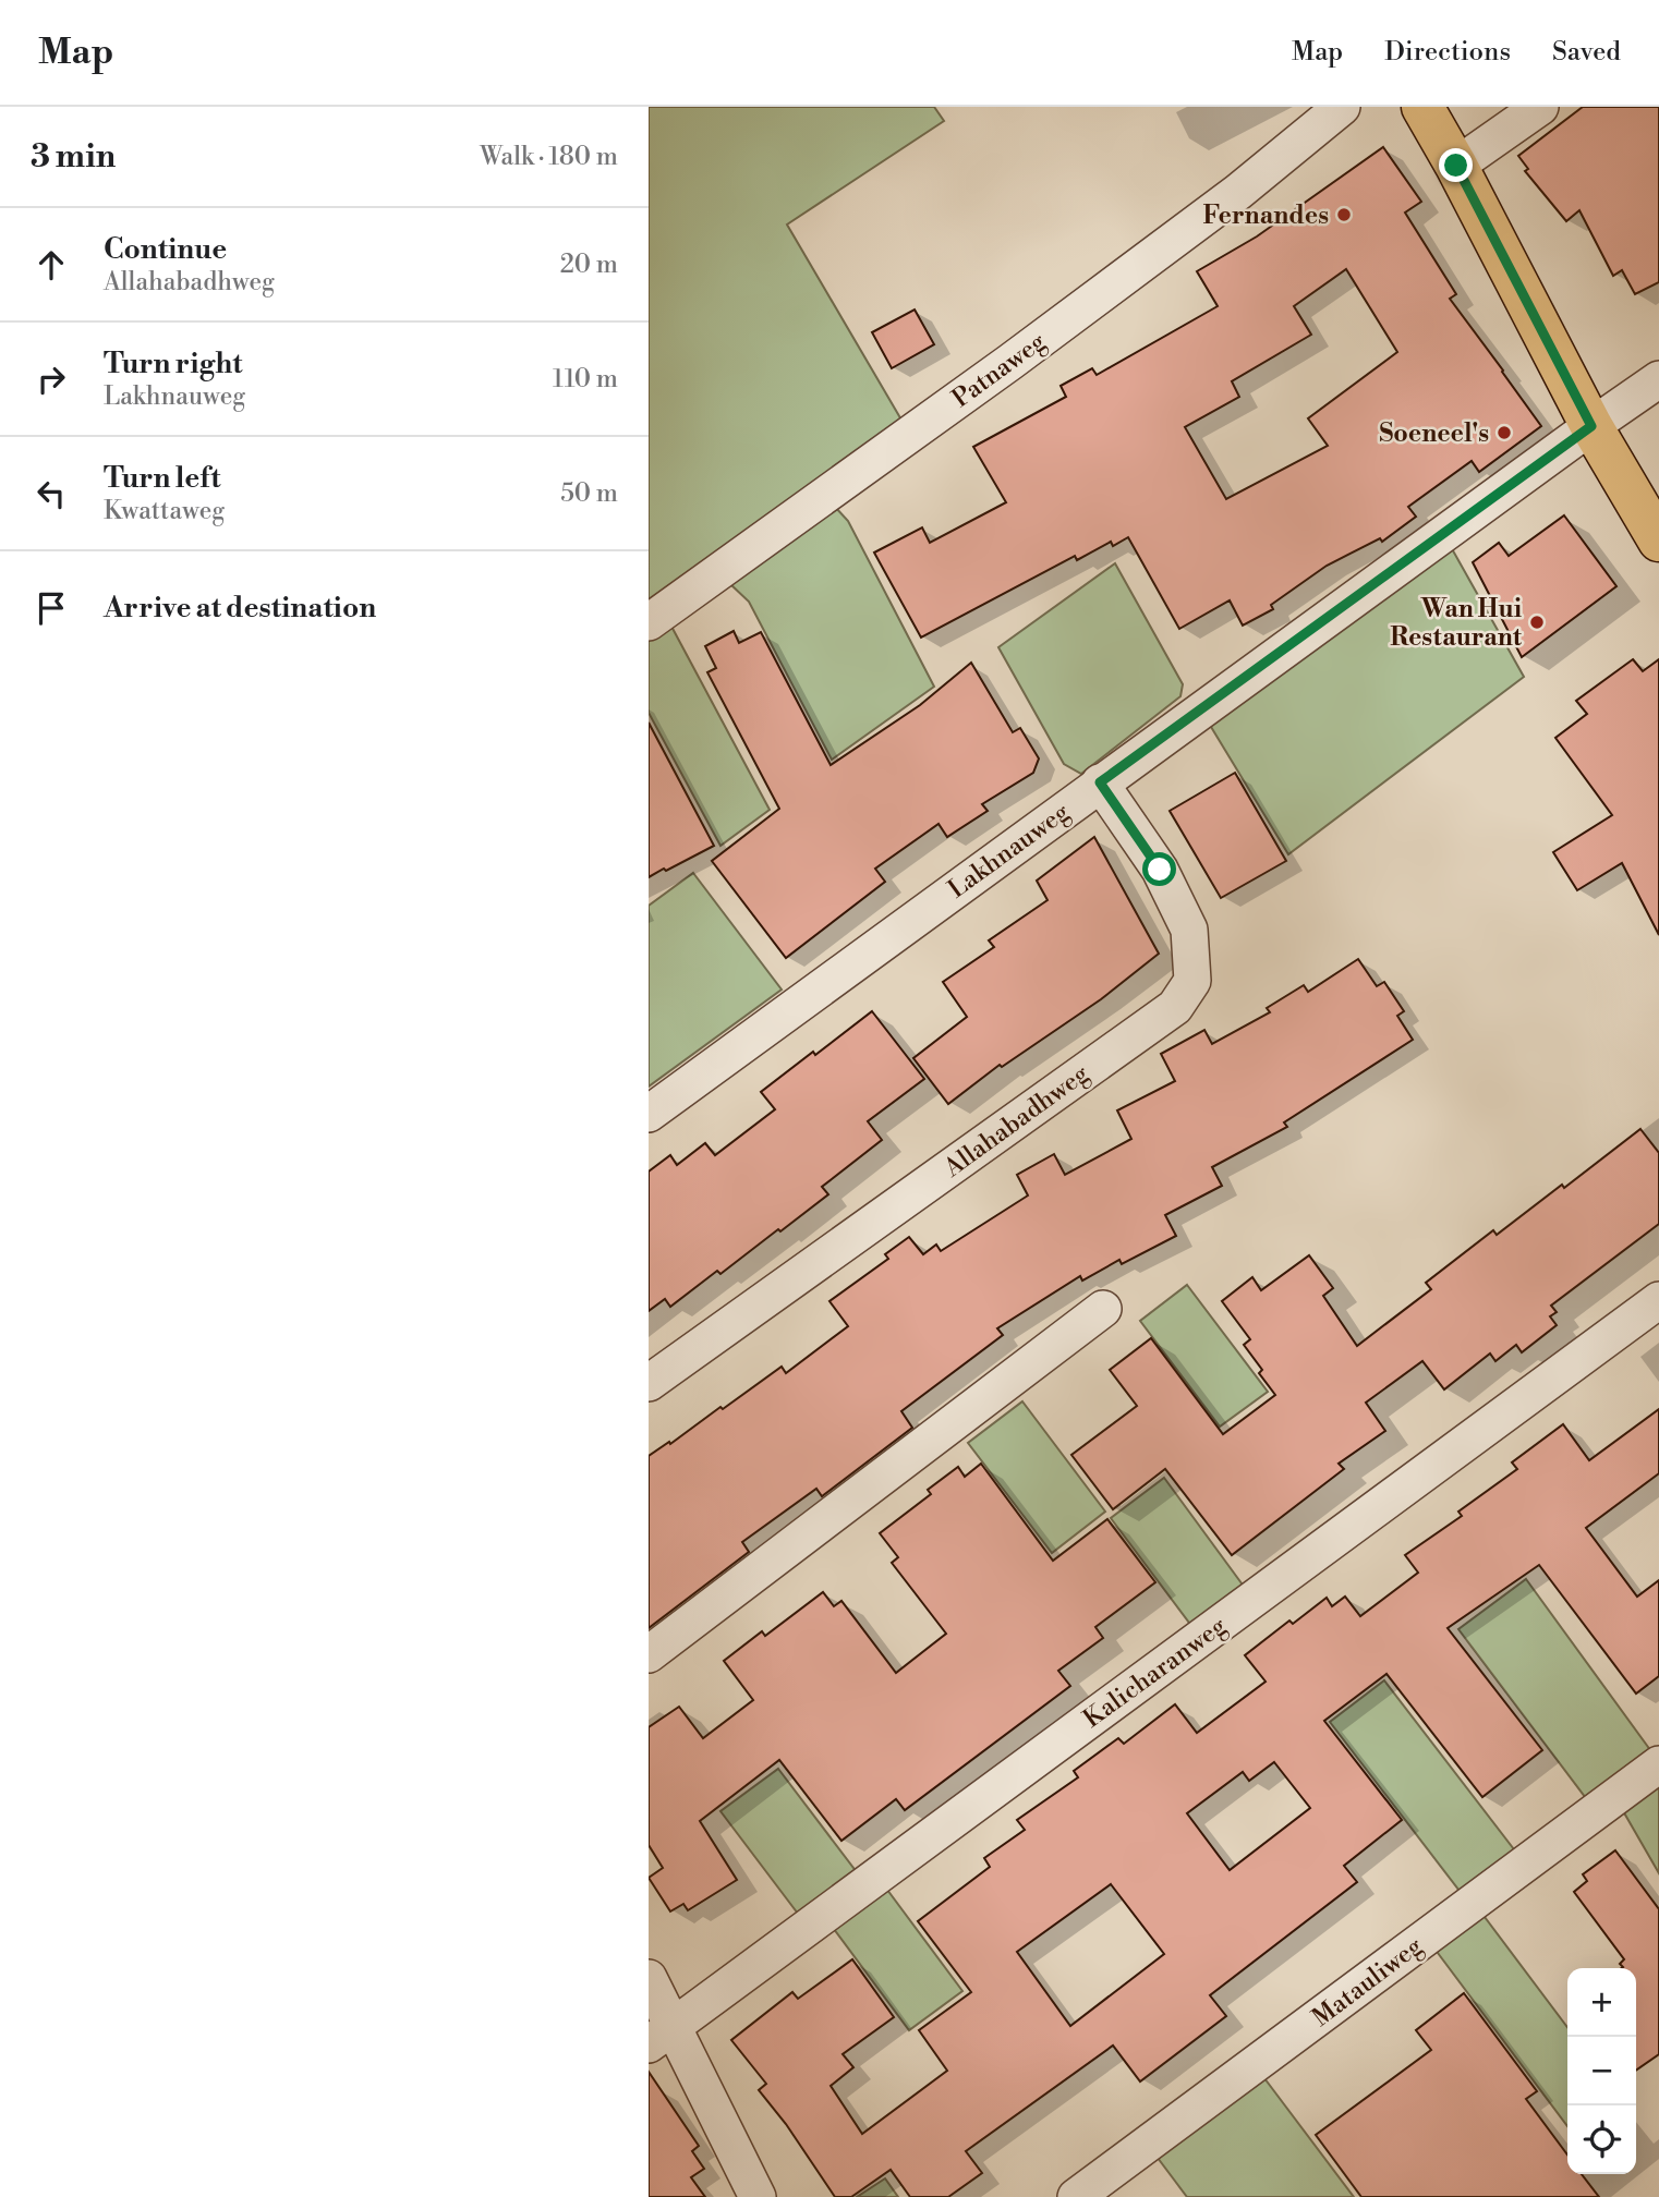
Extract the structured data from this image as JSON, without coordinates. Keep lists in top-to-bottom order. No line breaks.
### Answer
{"streets":{"street":["Patnaweg","Lakhnauweg","Allahabadhweg","Kalicharanweg","Matauliweg"]},"crossings":[["Lakhnauweg","Allahabadhweg"]],"places":["Fernandes","Soeneel's","Wan Hui Restaurant"],"page":{"header":"Map","nav":["Map","Directions","Saved"],"heading":["3 min","Walk · 180 m"],"list":[["Continue","Allahabadhweg","20 m"],["Turn right","Lakhnauweg","110 m"],["Turn left","Kwattaweg","50 m"],"Arrive at destination"],"map_buttons":["+","−"]}}
